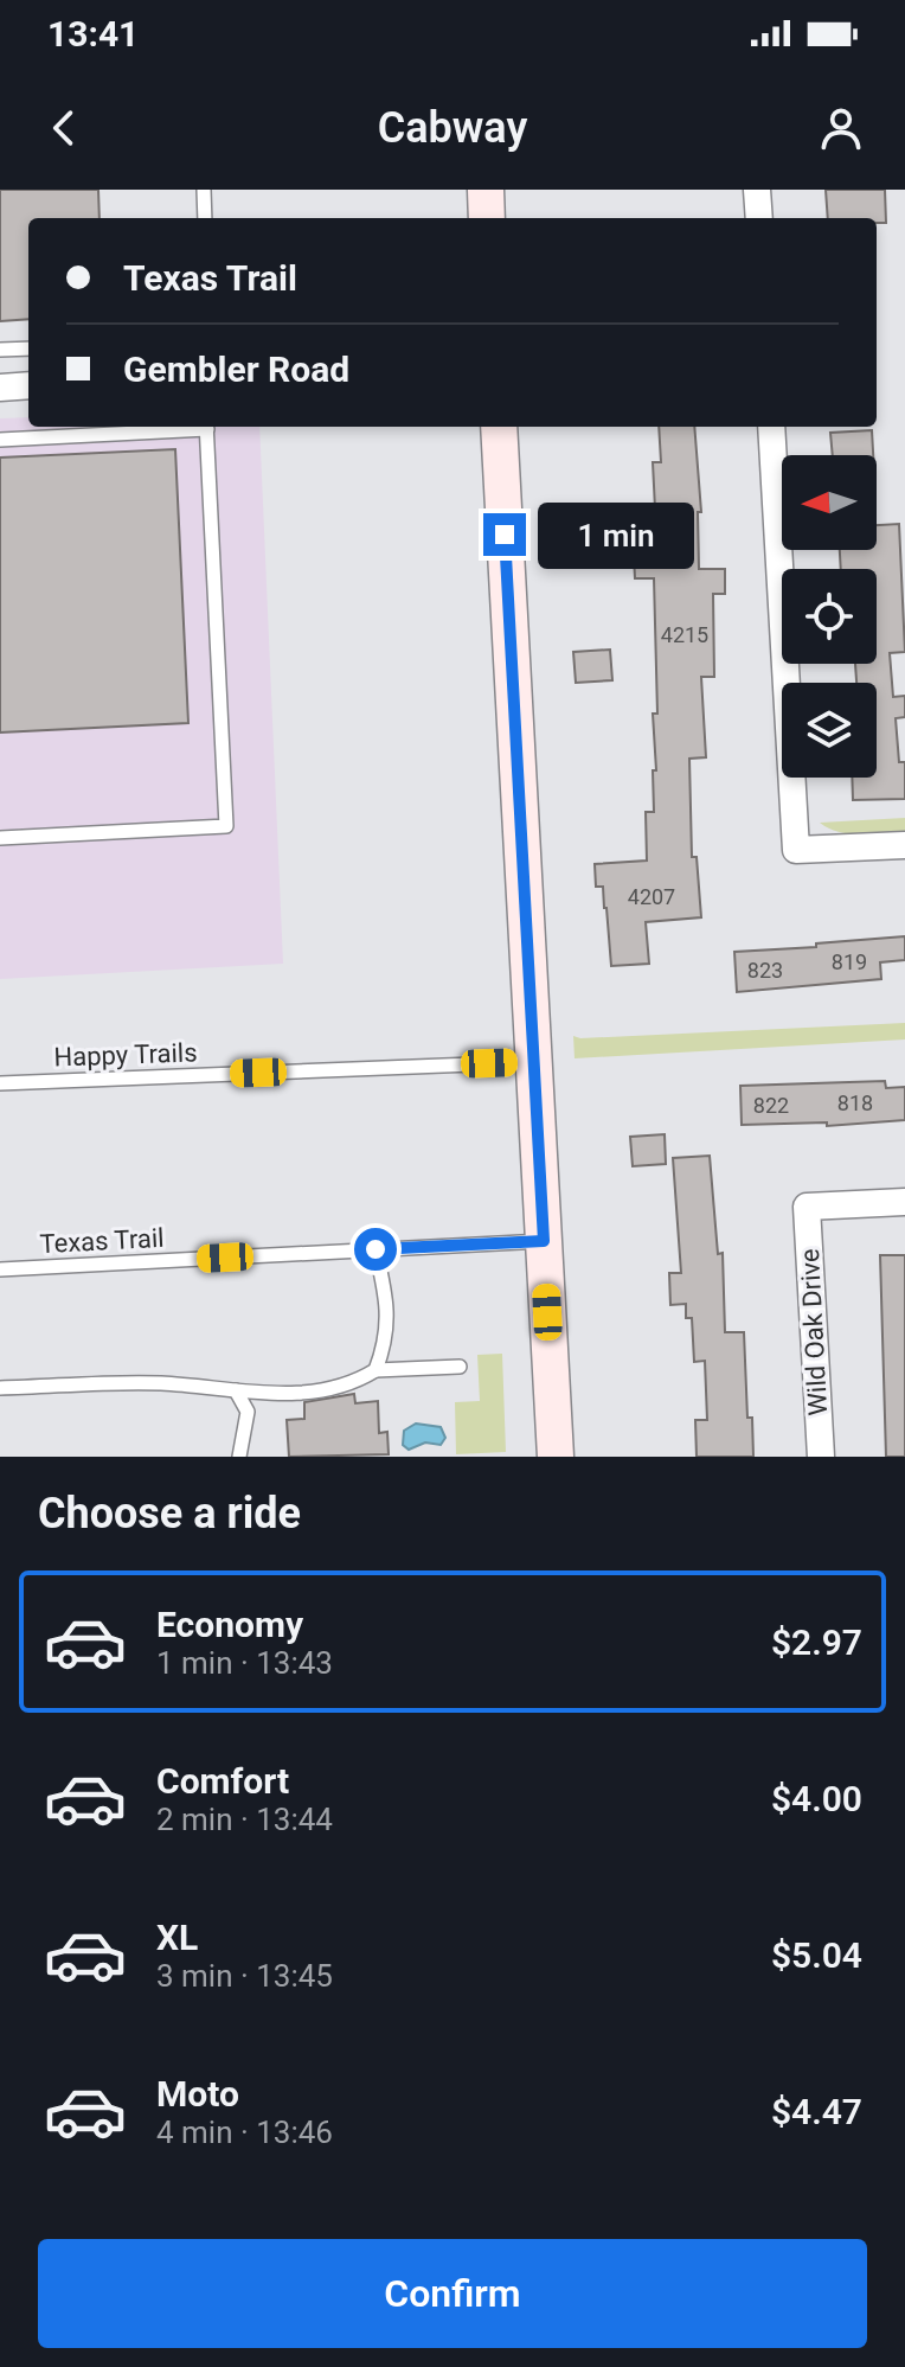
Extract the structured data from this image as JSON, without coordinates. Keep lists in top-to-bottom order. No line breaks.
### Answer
{"streets":{"street":["Wild Oak Drive"],"lane":["Happy Trails","Texas Trail"]},"house_numbers":["4215","4207","819","823","818","822"],"north":"left","page":{"status":"13:41","header":"Cabway","banner":["Texas Trail","Gembler Road"],"bubble":"1 min","heading":"Choose a ride","list":[{"name":"Economy","note":"1 min · 13:43","value":"$2.97"},{"name":"Comfort","note":"2 min · 13:44","value":"$4.00"},{"name":"XL","note":"3 min · 13:45","value":"$5.04"},{"name":"Moto","note":"4 min · 13:46","value":"$4.47"}],"buttons":"Confirm"}}
